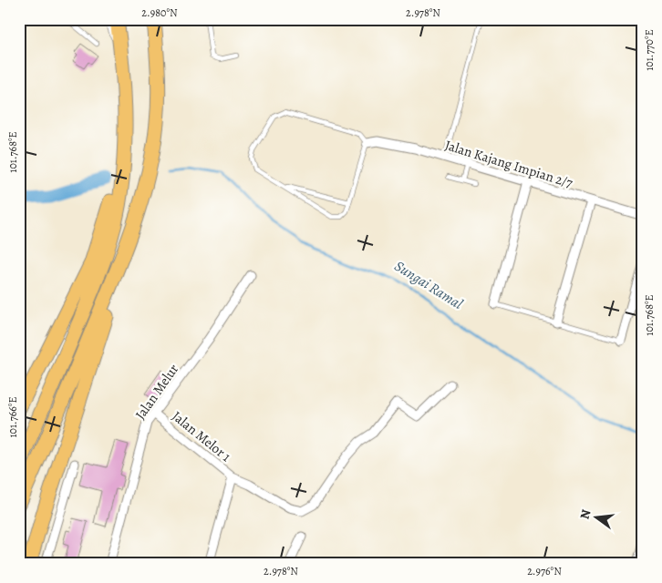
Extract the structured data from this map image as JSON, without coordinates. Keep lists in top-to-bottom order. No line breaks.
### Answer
{"streets":{"street":["Jalan Kajang Impian 2/7","Jalan Melur","Jalan Melor 1"]},"crossings":[["Jalan Melur","Jalan Melor 1"]],"water":["Sungai Ramal"],"north":"left","coordinates":["2.980°N","2.978°N","101.770°E","101.768°E","101.766°E","2.976°N"]}
